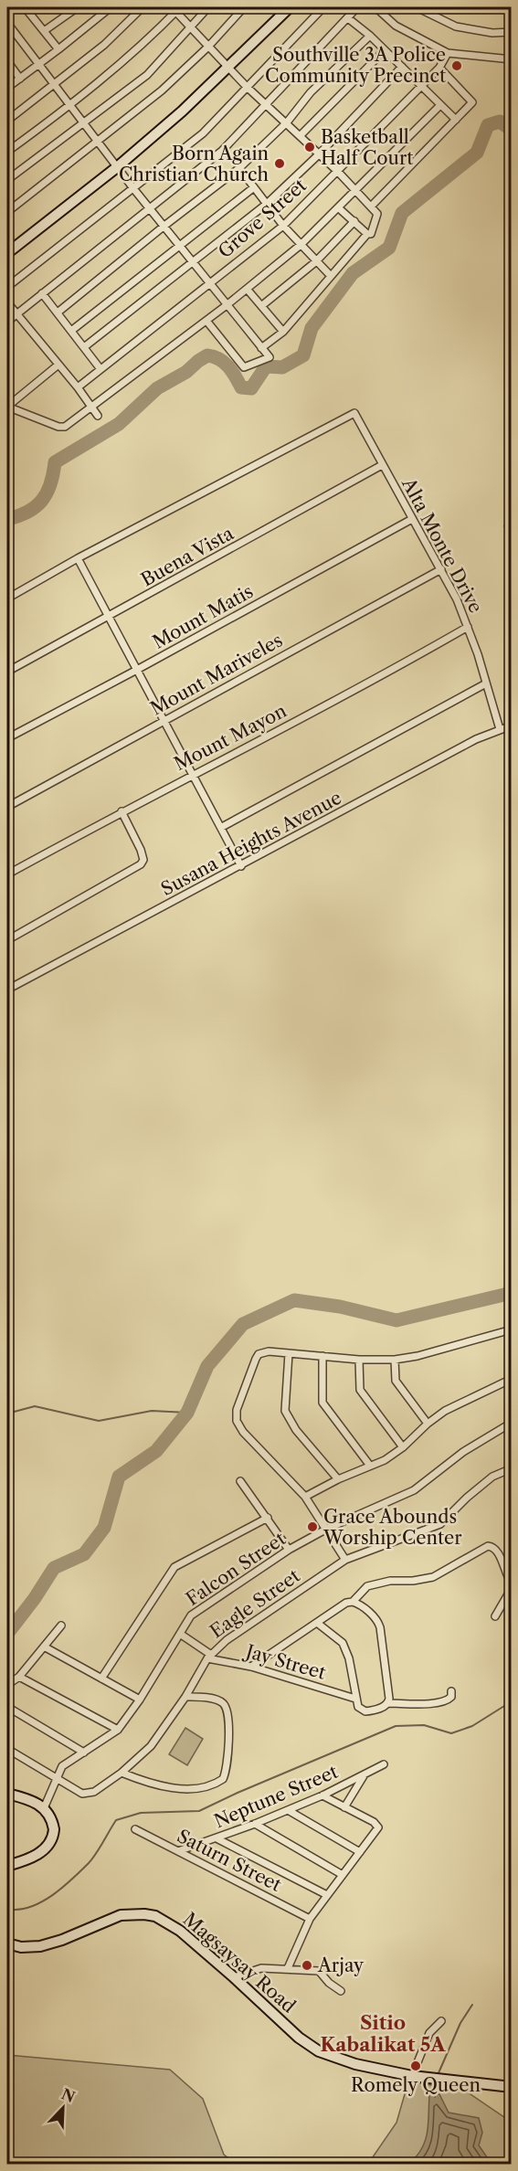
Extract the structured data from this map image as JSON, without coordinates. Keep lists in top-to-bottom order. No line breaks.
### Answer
{"streets":{"main road":["Magsaysay Road"],"street":["Grove Street","Alta Monte Drive","Buena Vista","Mount Matis","Mount Mariveles","Mount Mayon","Susana Heights Avenue","Falcon Street","Eagle Street","Jay Street","Neptune Street","Saturn Street"]},"crossings":[["Alta Monte Drive","Buena Vista"],["Alta Monte Drive","Mount Matis"],["Alta Monte Drive","Mount Mariveles"],["Alta Monte Drive","Mount Mayon"],["Alta Monte Drive","Susana Heights Avenue"],["Falcon Street","Eagle Street"],["Eagle Street","Jay Street"],["Neptune Street","Saturn Street"]],"districts":["Sitio Kabalikat 5A"],"places":["Southville 3A Police Community Precinct","Basketball Half Court","Born Again Christian Church","Grace Abounds Worship Center","Arjay","Romely Queen"],"north":"top right"}
